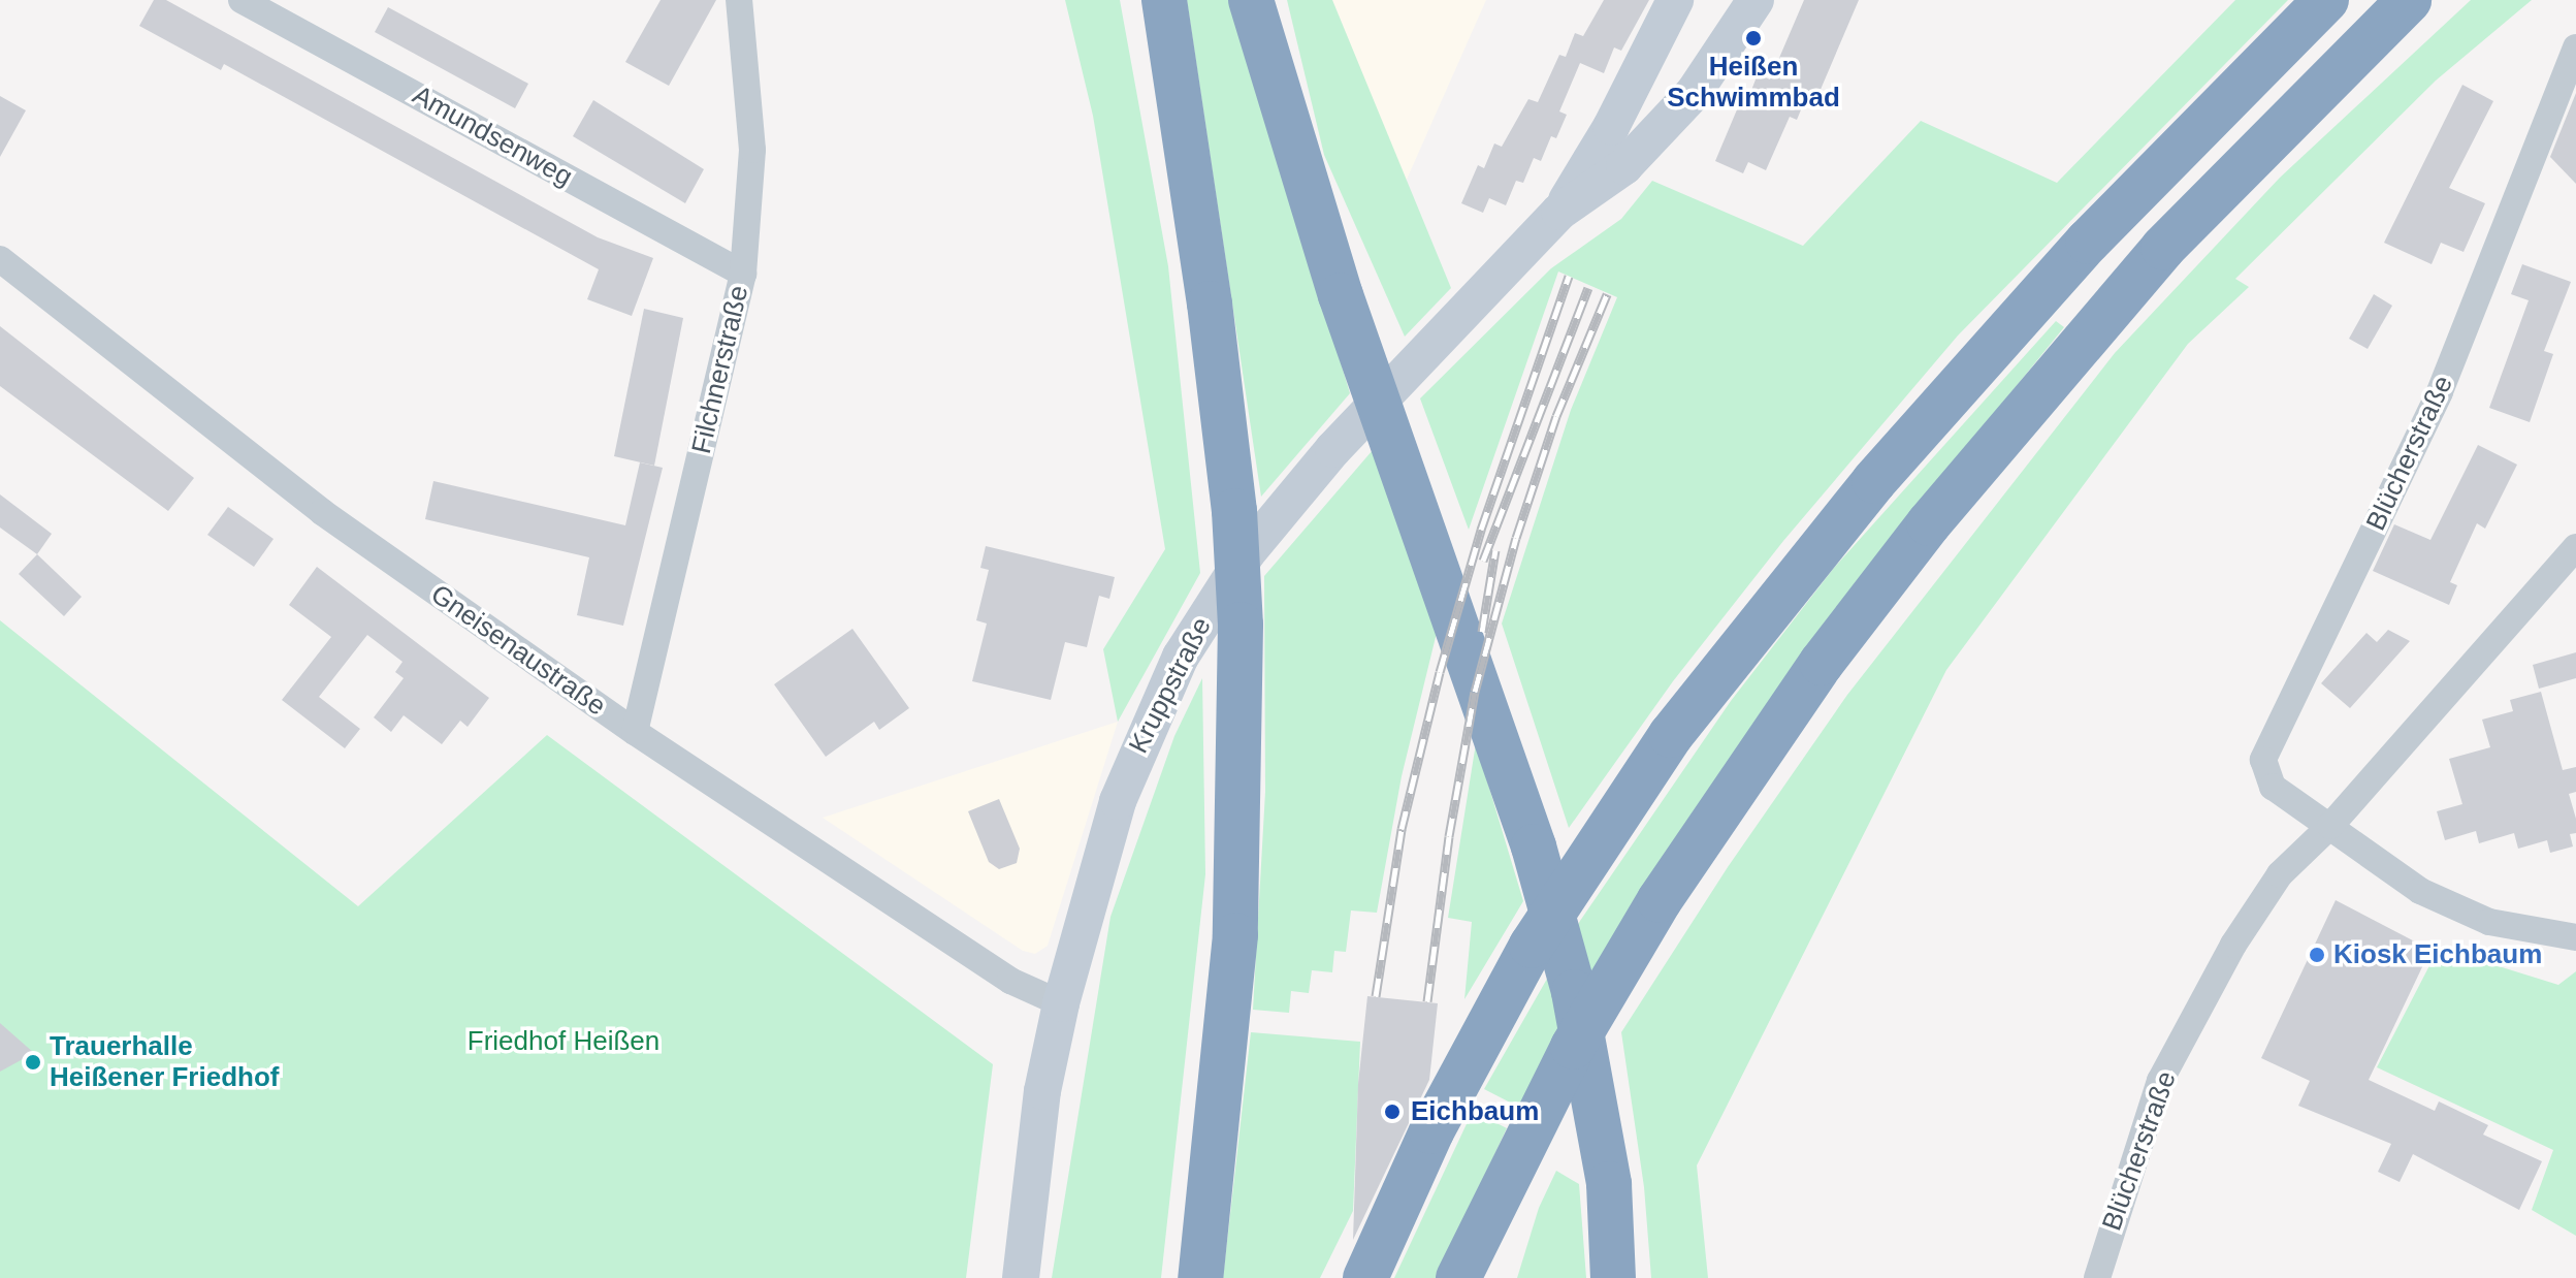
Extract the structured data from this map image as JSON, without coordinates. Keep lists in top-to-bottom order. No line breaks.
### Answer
{"streets":{"street":["Amundsenweg","Filchnerstraße","Blücherstraße","Gneisenaustraße","Kruppstraße"]},"crossings":[["Amundsenweg","Filchnerstraße"],["Filchnerstraße","Gneisenaustraße"],["Gneisenaustraße","Kruppstraße"]],"parks":["Friedhof Heißen"],"places":["Heißen Schwimmbad","Kiosk Eichbaum","Trauerhalle Heißener Friedhof","Eichbaum"]}
